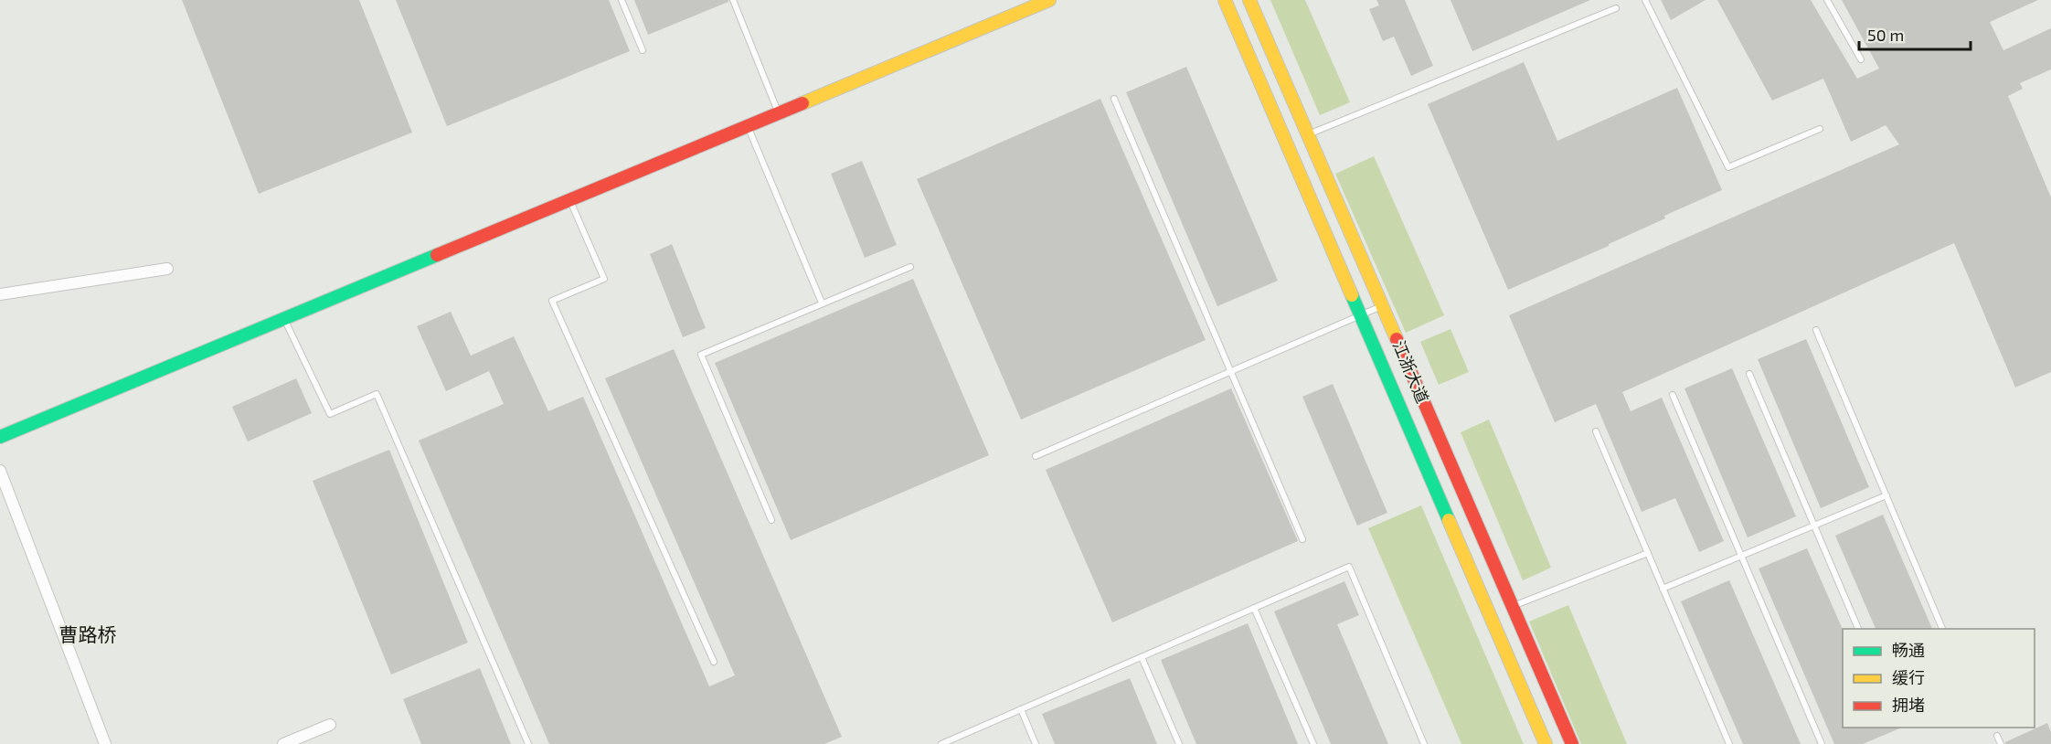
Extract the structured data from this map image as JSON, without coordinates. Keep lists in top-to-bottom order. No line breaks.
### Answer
{"streets":{"main road":["江浙大道"]},"districts":["曹路桥"],"legend":["畅通","缓行","拥堵"],"scale_bar":"50 m"}
